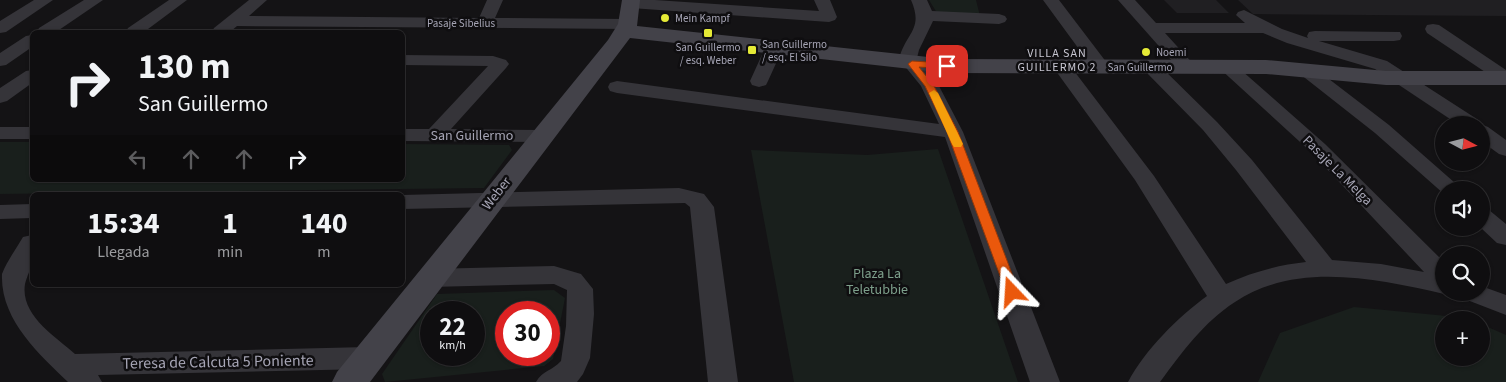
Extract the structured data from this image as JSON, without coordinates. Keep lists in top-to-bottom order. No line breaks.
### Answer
{"streets":{"street":["Pasaje Sibelius","San Guillermo","Pasaje La Melga","Weber","Teresa de Calcuta 5 Poniente"]},"crossings":[["Pasaje Sibelius","San Guillermo"],["Pasaje Sibelius","Weber"],["San Guillermo","Pasaje La Melga"],["San Guillermo","Weber"],["Weber","Teresa de Calcuta 5 Poniente"]],"districts":["VILLA SAN GUILLERMO 2"],"parks":["Plaza La Teletubbie"],"places":{"other":["Mein Kampf","Noemi"],"transit":["San Guillermo / esq. Weber","San Guillermo / esq. El Silo"]},"north":"right","page":{"turn":["130 m","San Guillermo"],"map_buttons":"+","eta":["15:34","Llegada","1","min","140","m"],"speed":"22 km/h","limit":"30"}}
